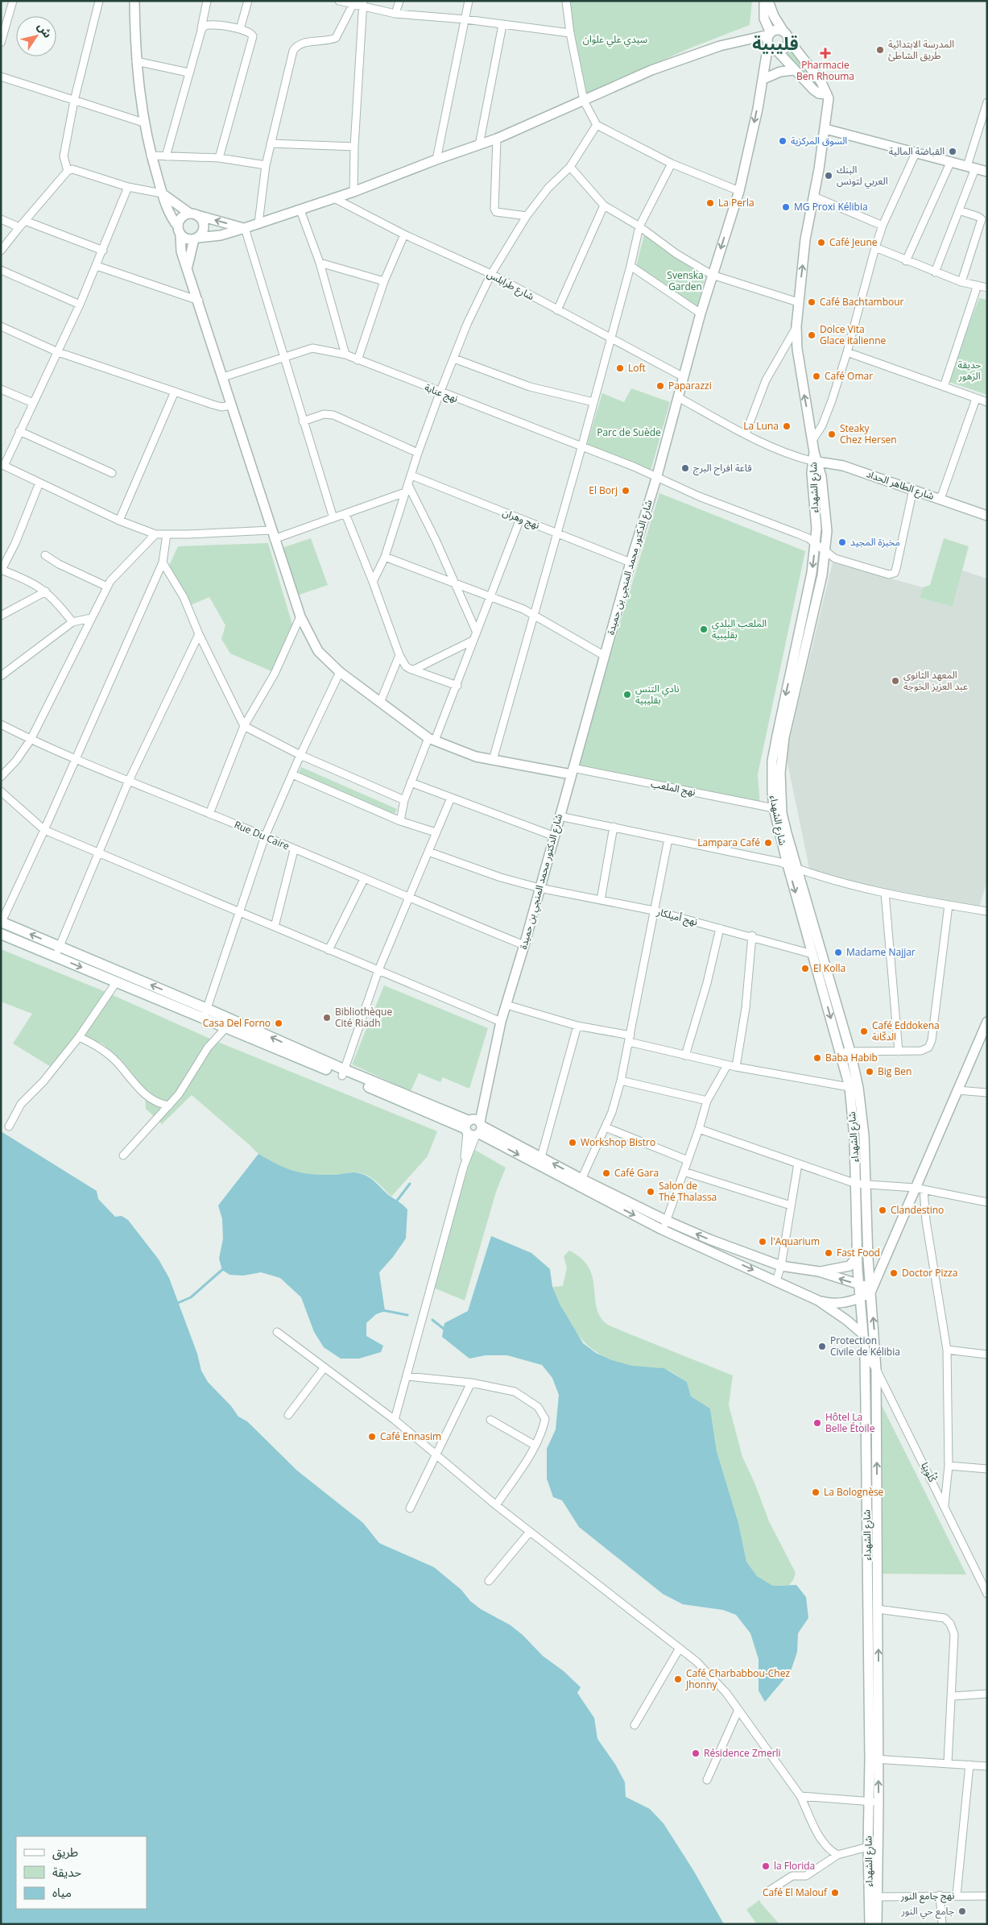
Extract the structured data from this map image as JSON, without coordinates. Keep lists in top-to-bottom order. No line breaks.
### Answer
{"streets":{"street":["شارع طرابلس","نهج عنابة","شارع الطاهر الحداد","شارع الشهداء","نهج وهران","شارع الدكتور محمد المنجي بن حميدة","نهج الملعب","Rue Du Caire","نهج أميلكار","كْلُوبِيَا","نهج جامع النور"]},"crossings":[["شارع طرابلس","شارع الدكتور محمد المنجي بن حميدة"],["نهج عنابة","شارع الطاهر الحداد"],["نهج عنابة","شارع الشهداء"],["نهج عنابة","شارع الدكتور محمد المنجي بن حميدة"],["شارع الطاهر الحداد","شارع الشهداء"],["شارع الشهداء","نهج الملعب"],["شارع الشهداء","نهج أميلكار"],["شارع الشهداء","كْلُوبِيَا"],["شارع الشهداء","نهج جامع النور"],["نهج وهران","شارع الدكتور محمد المنجي بن حميدة"],["شارع الدكتور محمد المنجي بن حميدة","نهج الملعب"],["شارع الدكتور محمد المنجي بن حميدة","Rue Du Caire"],["شارع الدكتور محمد المنجي بن حميدة","نهج أميلكار"]],"districts":["قليبية"],"parks":["سيدي علي علوان","Svenska Garden","حديقة الزهور","Parc de Suède"],"places":{"other":["المدرسة الابتدائية طريق الشاطئ","السوق المركزية","القباضة المالية","البنك العربي لتونس","La Perla","MG Proxi Kélibia","Café Jeune","Café Bachtambour","Dolce Vita Glace italienne","Loft","Café Omar","Paparazzi","La Luna","Steaky Chez Hersen","قاعة افراح البرج","El Borj","مخبزة المجيد","الملعب البلدي بقليبية","المعهد الثانوي عبد العزيز الخوجة","نادي التنس بقليبية","Lampara Café","Madame Najjar","El Kolla","Bibliothèque Cité Riadh","Casa Del Forno","Café Eddokena الدكّانة","Baba Habib","Big Ben","Workshop Bistro","Café Gara","Salon de Thé Thalassa","Clandestino","l'Aquarium","Fast Food","Doctor Pizza","Protection Civile de Kélibia","Hôtel La Belle Étoile","Café Ennasim","La Bolognèse","Café Charbabbou-Chez Jhonny","Résidence Zmerli","la Florida","Café El Malouf","جامع حي النور"],"health":["Pharmacie Ben Rhouma"]},"legend":["طريق","حديقة","مياه"],"north":"top right"}
